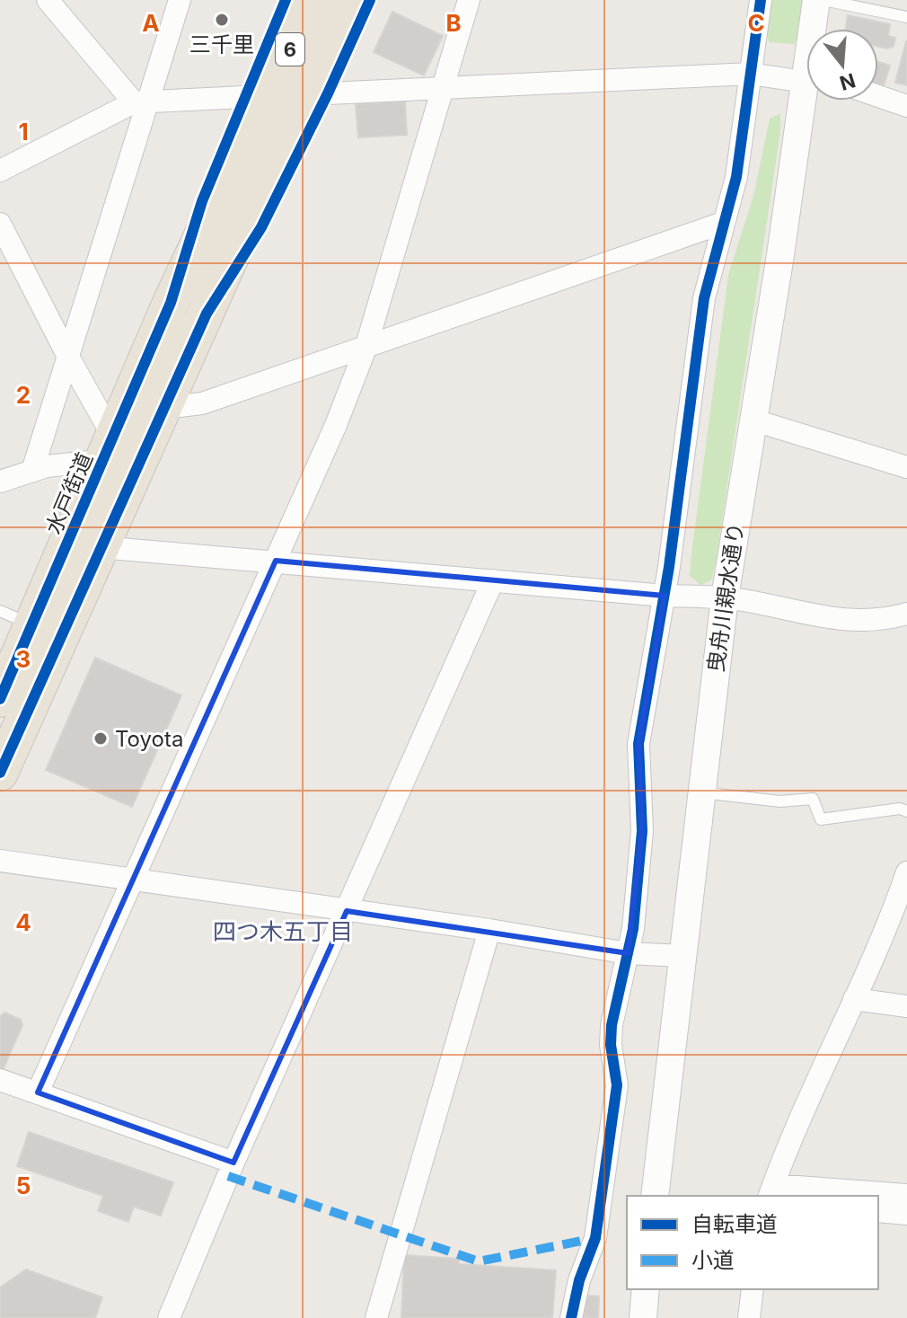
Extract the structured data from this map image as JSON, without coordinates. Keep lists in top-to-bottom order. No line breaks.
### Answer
{"streets":{"highway":["6","水戸街道"],"street":["曳舟川親水通り"]},"crossings":[["6","水戸街道"]],"districts":["四つ木五丁目"],"places":["三千里","Toyota"],"legend":["自転車道","小道"],"north":"bottom","grid":{"columns":["A","B","C"],"rows":["1","2","3","4","5"]}}
